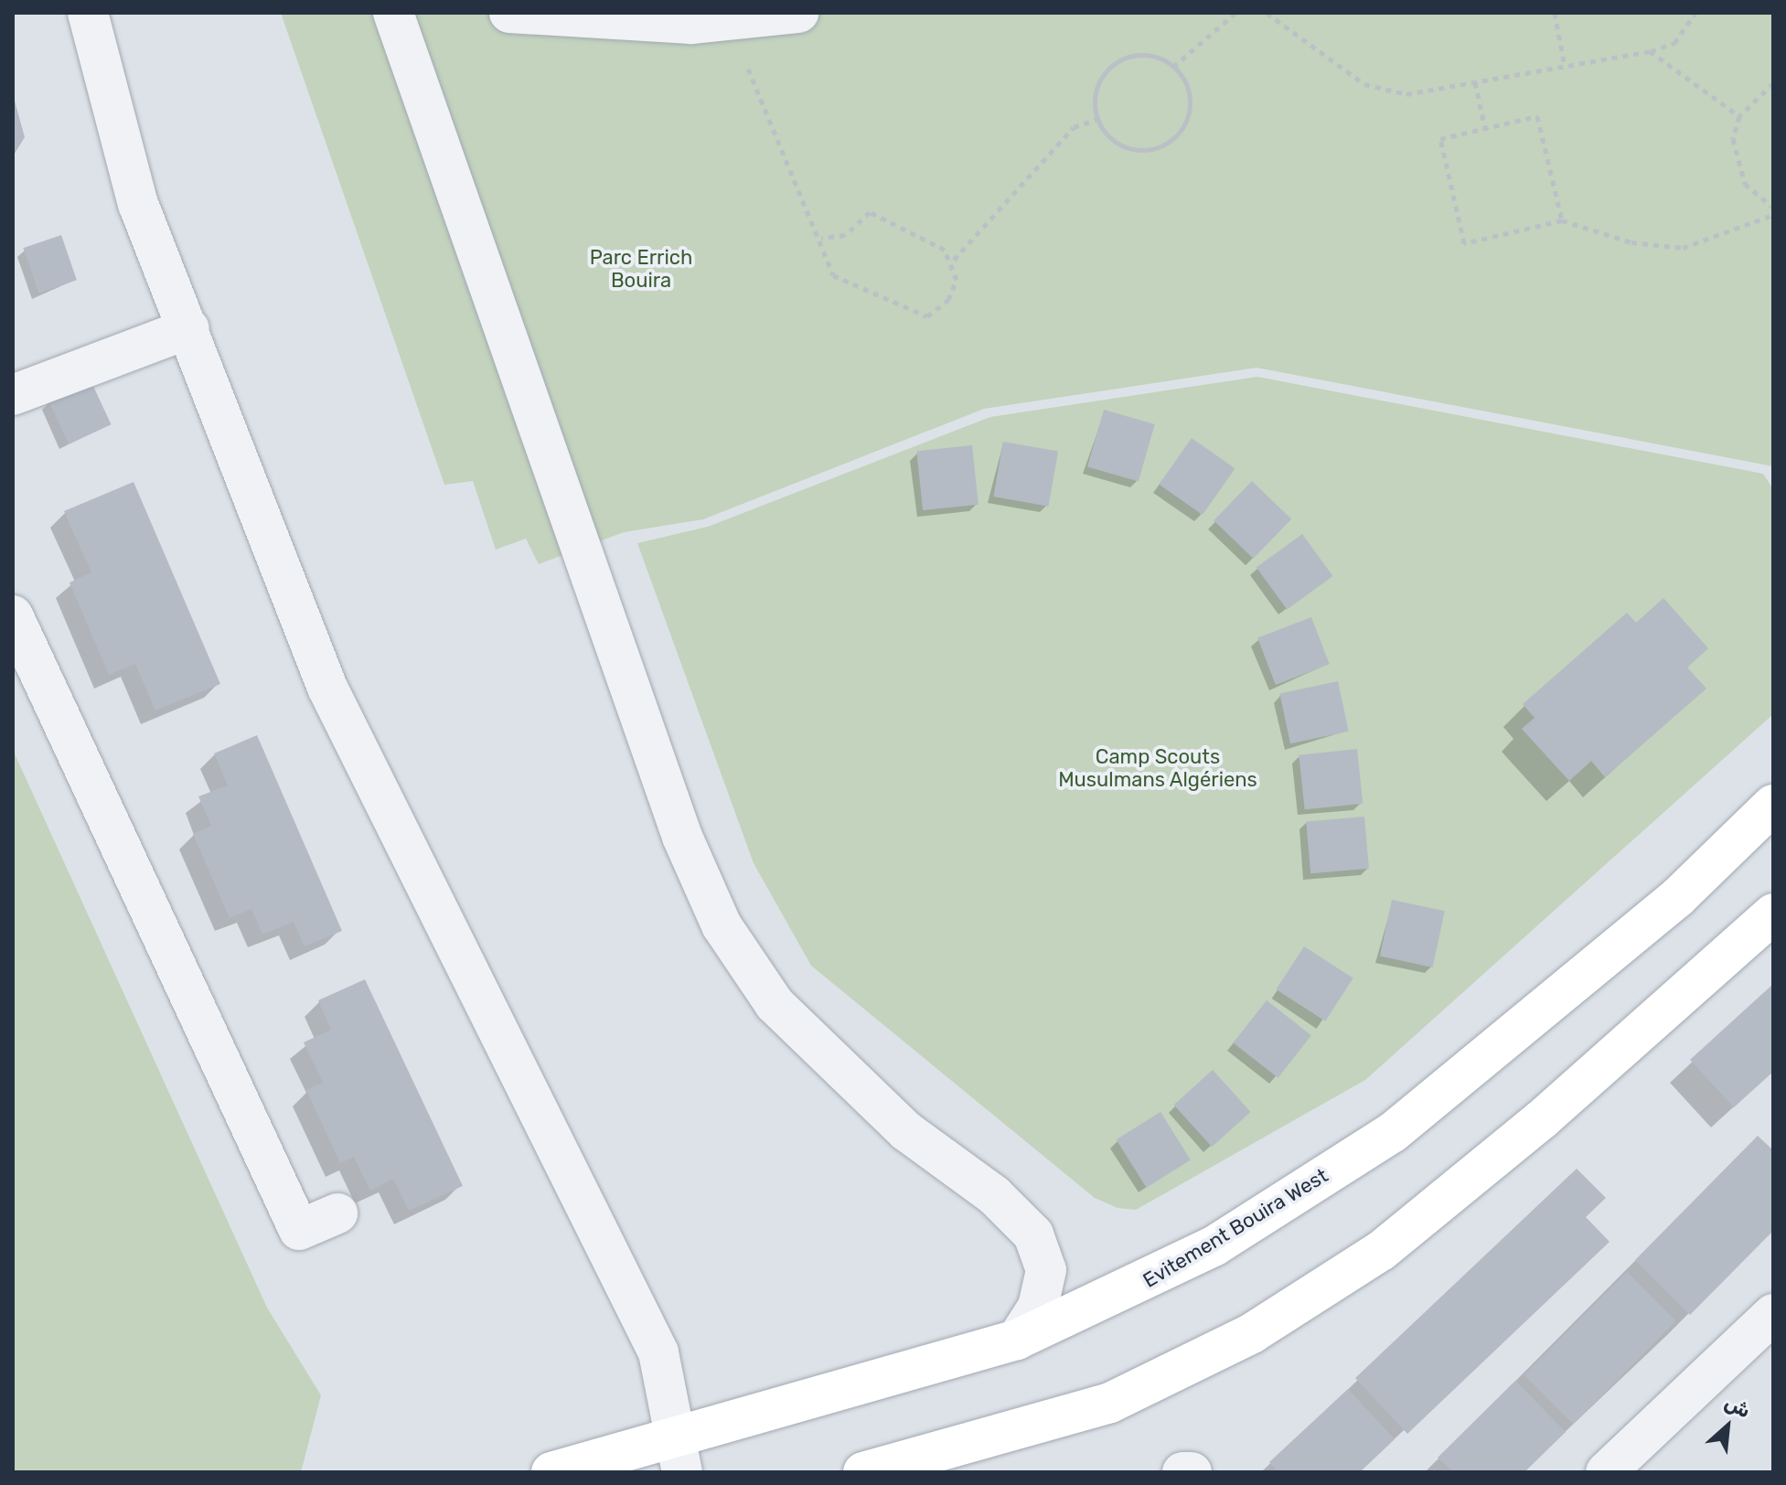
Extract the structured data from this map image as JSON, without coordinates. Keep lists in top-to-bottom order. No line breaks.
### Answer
{"streets":{"highway":["Evitement Bouira West"]},"parks":["Parc Errich Bouira","Camp Scouts Musulmans Algériens"],"north":"top right"}
